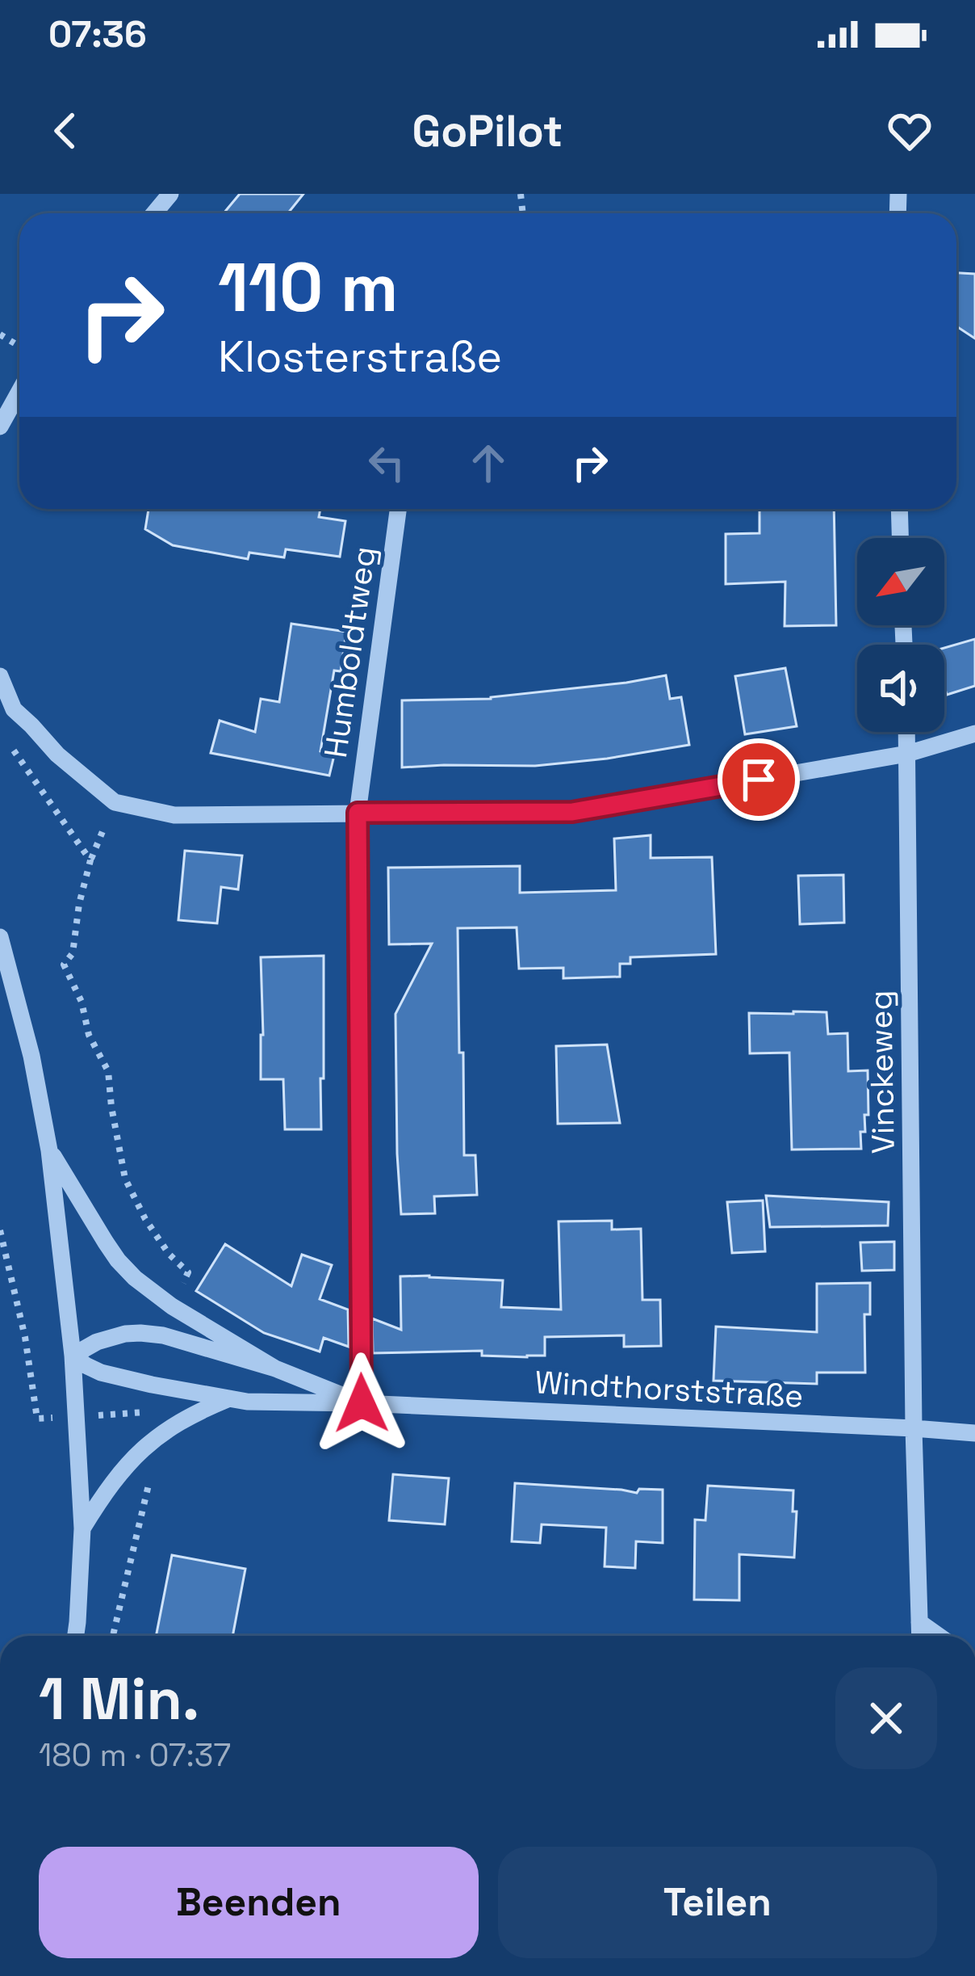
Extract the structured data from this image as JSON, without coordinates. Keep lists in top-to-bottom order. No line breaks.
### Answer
{"streets":{"street":["Humboldtweg","Vinckeweg","Windthorststraße"]},"crossings":[["Humboldtweg","Windthorststraße"],["Vinckeweg","Windthorststraße"]],"north":"bottom left","page":{"status":"07:36","header":"GoPilot","turn":["110 m","Klosterstraße"],"heading":["1 Min.","180 m · 07:37"],"buttons":["Beenden","Teilen"]}}
